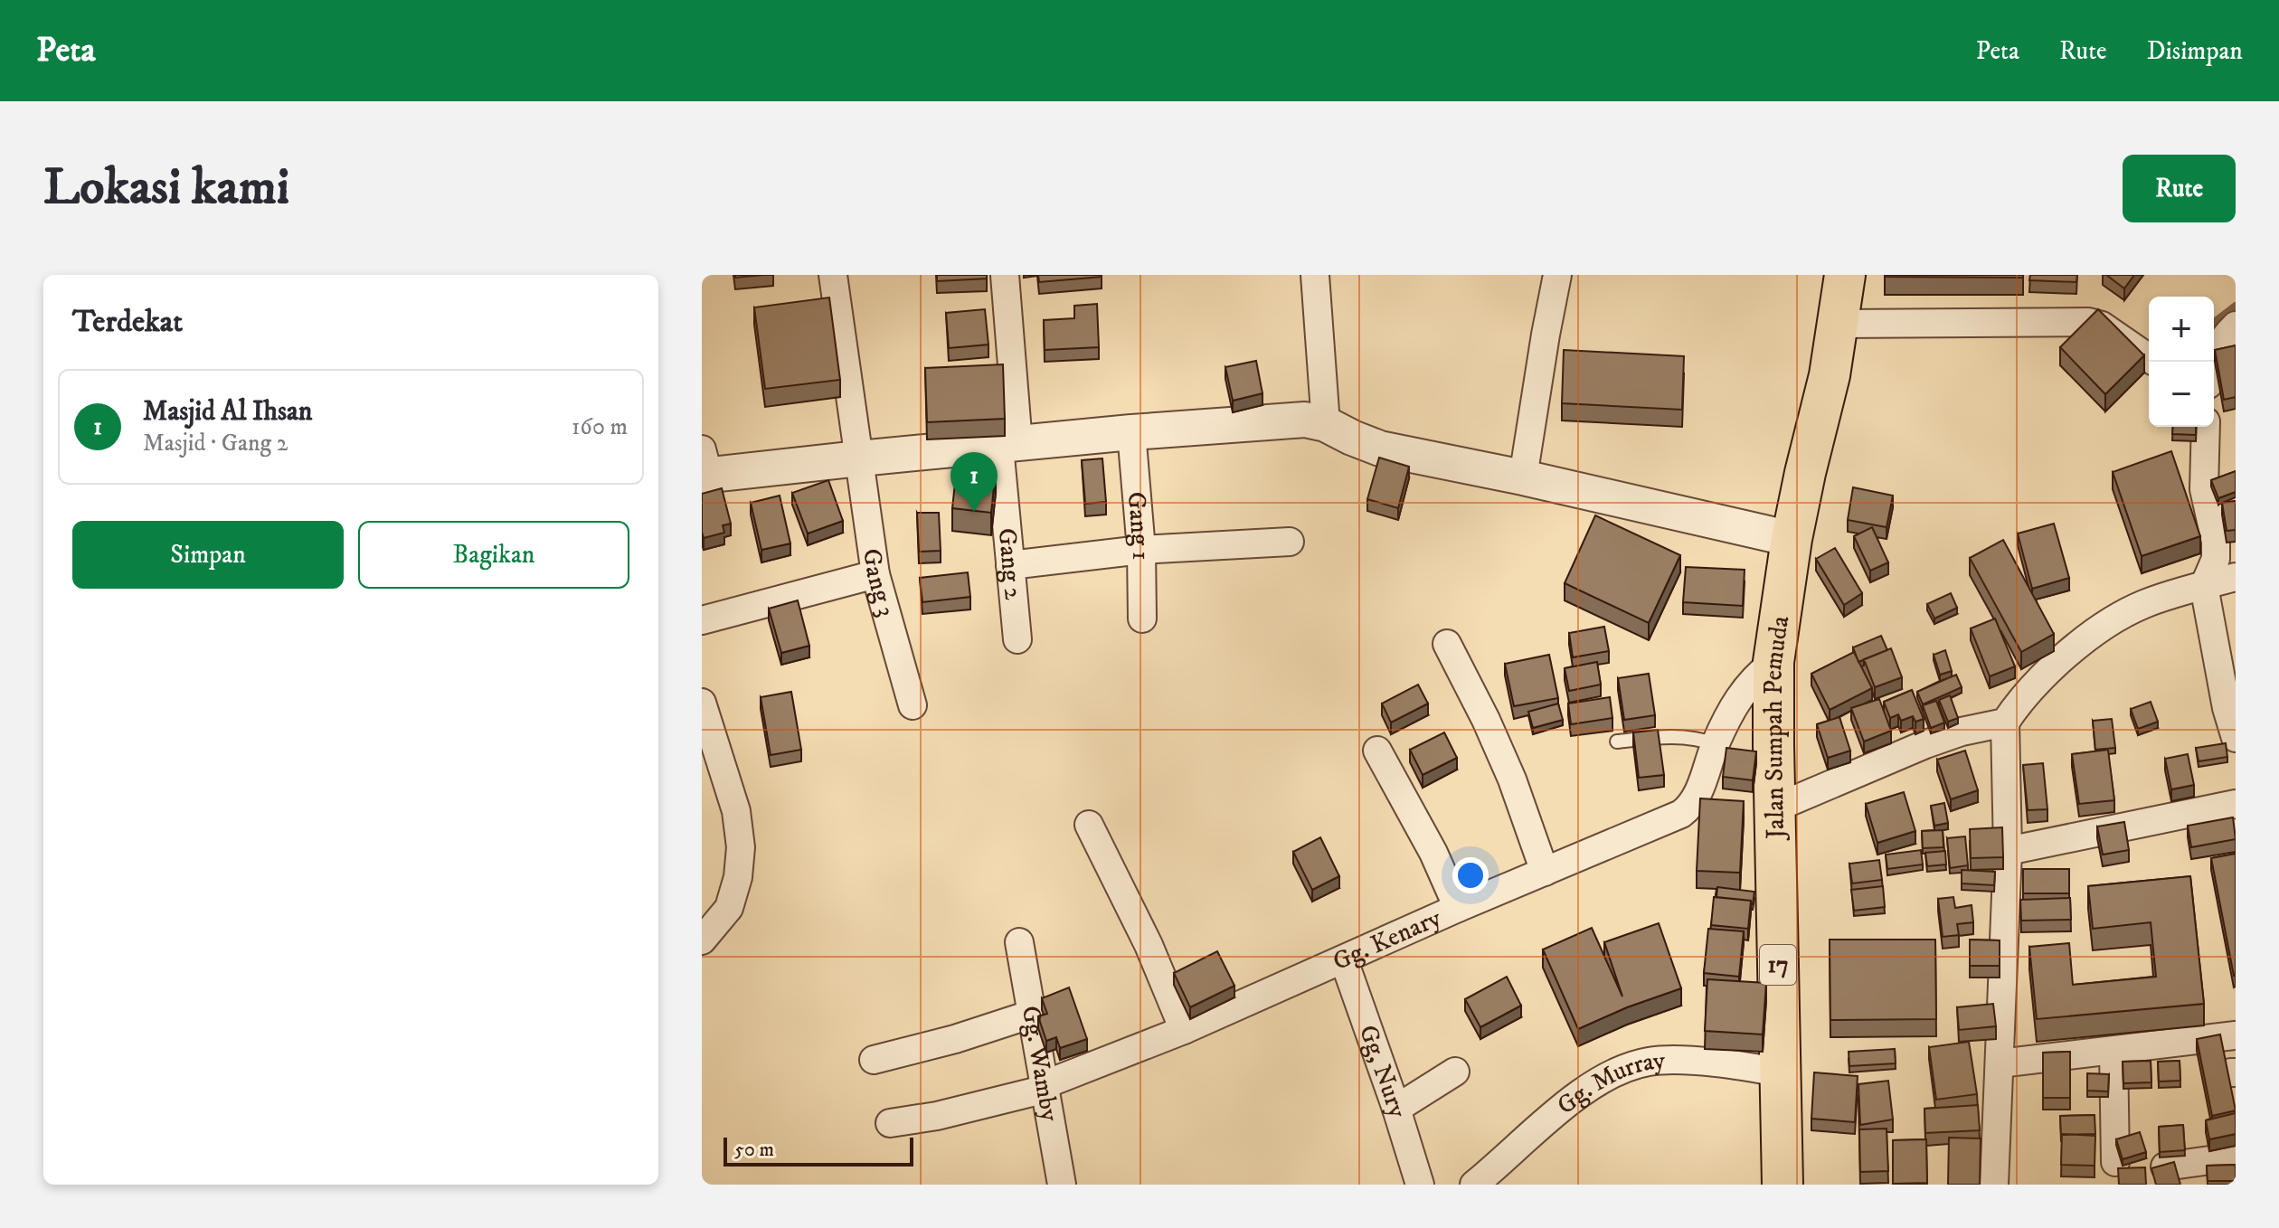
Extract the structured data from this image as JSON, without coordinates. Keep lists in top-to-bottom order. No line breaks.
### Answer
{"streets":{"highway":["Jalan Sumpah Pemuda","17"],"street":["Gang 1","Gang 2","Gang 3","Gg. Kenary","Gg. Wamby","Gg, Nury","Gg. Murray"]},"crossings":[["Jalan Sumpah Pemuda","Gg. Kenary"],["Jalan Sumpah Pemuda","Gg. Murray"],["Gg. Kenary","Gg. Wamby"],["Gg. Kenary","Gg, Nury"]],"scale_bar":"50 m","page":{"header":"Peta","nav":["Peta","Rute","Disimpan"],"buttons":["Rute",["Simpan","Bagikan"]],"title":"Lokasi kami","heading":"Terdekat","map_buttons":["+","−"],"list":[{"mark":"1","name":"Masjid Al Ihsan","note":"Masjid · Gang 2","value":"160 m"}],"pins":"1","scale":"50 m"}}
